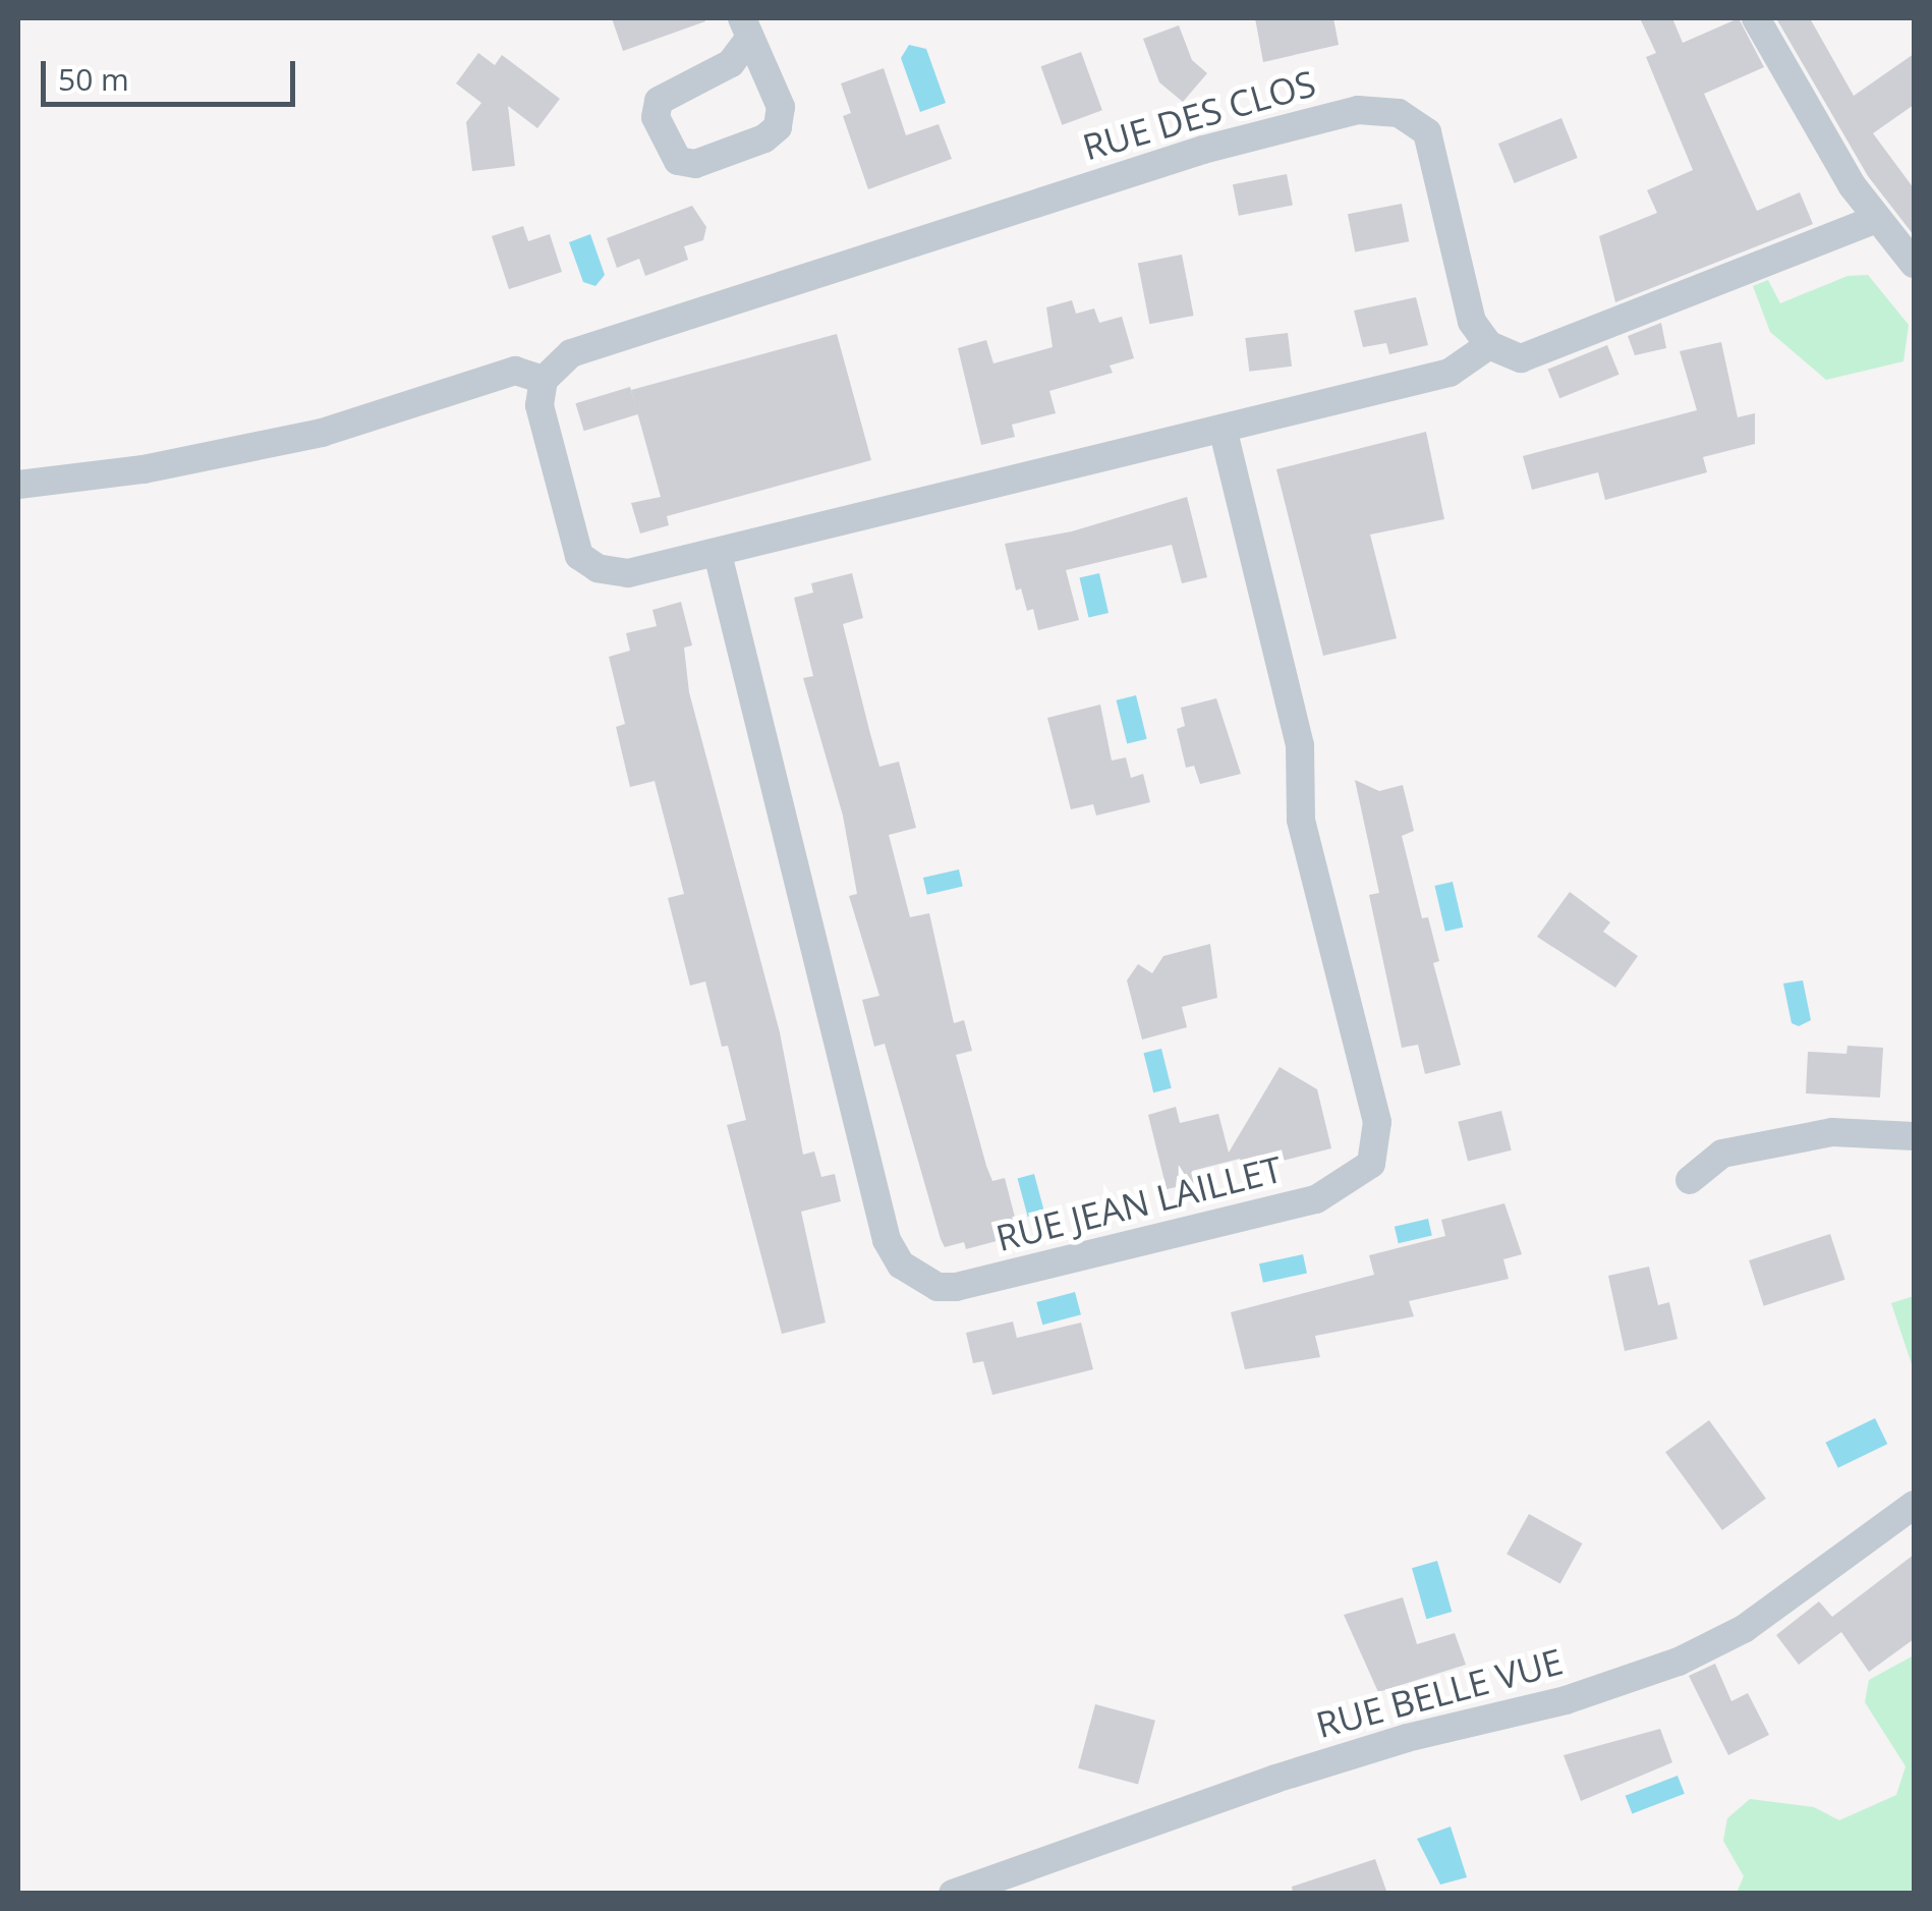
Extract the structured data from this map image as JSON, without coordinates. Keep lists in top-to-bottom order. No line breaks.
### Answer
{"streets":{"street":["RUE DES CLOS","RUE JEAN LAILLET","RUE BELLE VUE"]},"scale_bar":"50 m"}
